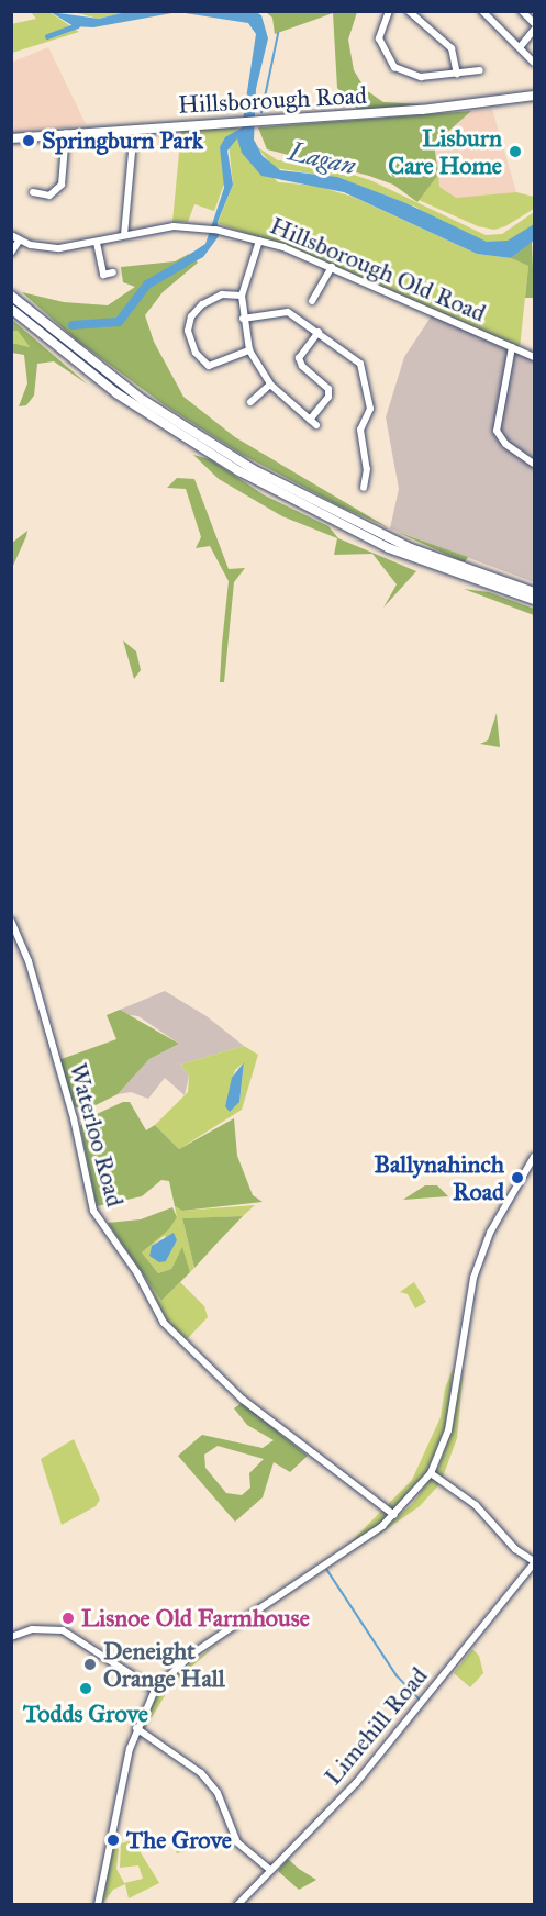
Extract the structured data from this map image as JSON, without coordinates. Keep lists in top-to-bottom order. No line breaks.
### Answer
{"streets":{"highway":["Hillsborough Road"],"street":["Hillsborough Old Road","Waterloo Road","Limehill Road"]},"water":["Lagan"],"places":["Springburn Park","Lisburn Care Home","Ballynahinch Road","Lisnoe Old Farmhouse","Deneight Orange Hall","Todds Grove","The Grove"]}
